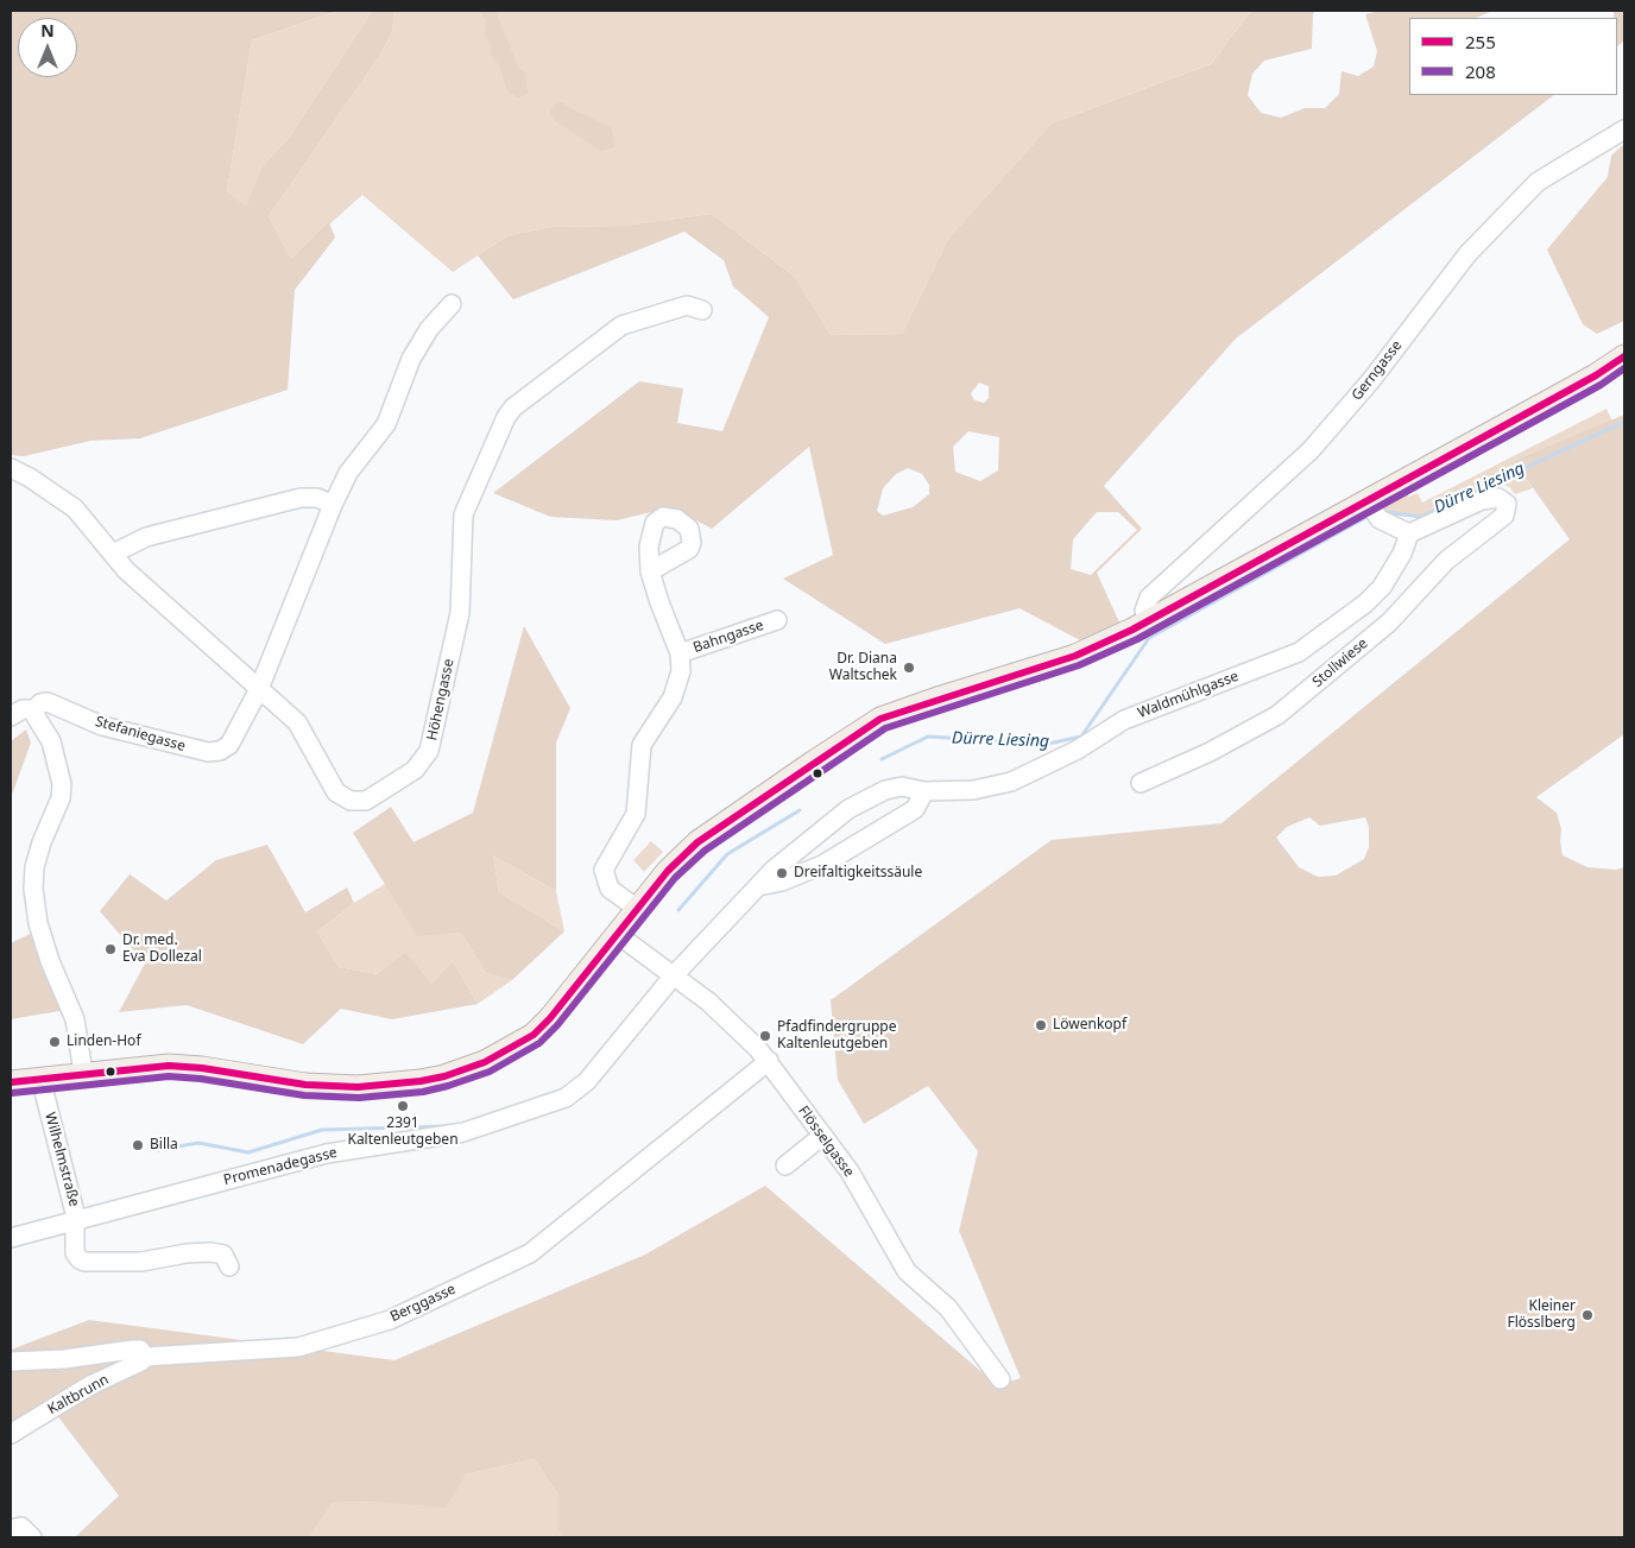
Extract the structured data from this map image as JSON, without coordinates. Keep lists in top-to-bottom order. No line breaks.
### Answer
{"streets":{"street":["Gerngasse","Bahngasse","Stollwiese","Waldmühlgasse","Höhengasse","Stefaniegasse","Flösselgasse","Wilhelmstraße","Promenadegasse","Berggasse","Kaltbrunn"]},"crossings":[["Stollwiese","Waldmühlgasse"],["Waldmühlgasse","Promenadegasse"],["Höhengasse","Stefaniegasse"],["Flösselgasse","Promenadegasse"],["Flösselgasse","Berggasse"],["Wilhelmstraße","Promenadegasse"],["Berggasse","Kaltbrunn"]],"water":["Dürre Liesing"],"places":["Dr. Diana Waltschek","Dreifaltigkeitssäule","Dr. med. Eva Dollezal","Löwenkopf","Pfadfindergruppe Kaltenleutgeben","Linden-Hof","2391 Kaltenleutgeben","Billa","Kleiner Flösslberg"],"lines":["transit line 255","transit line 208"],"legend":["255","208"],"north":"top"}
